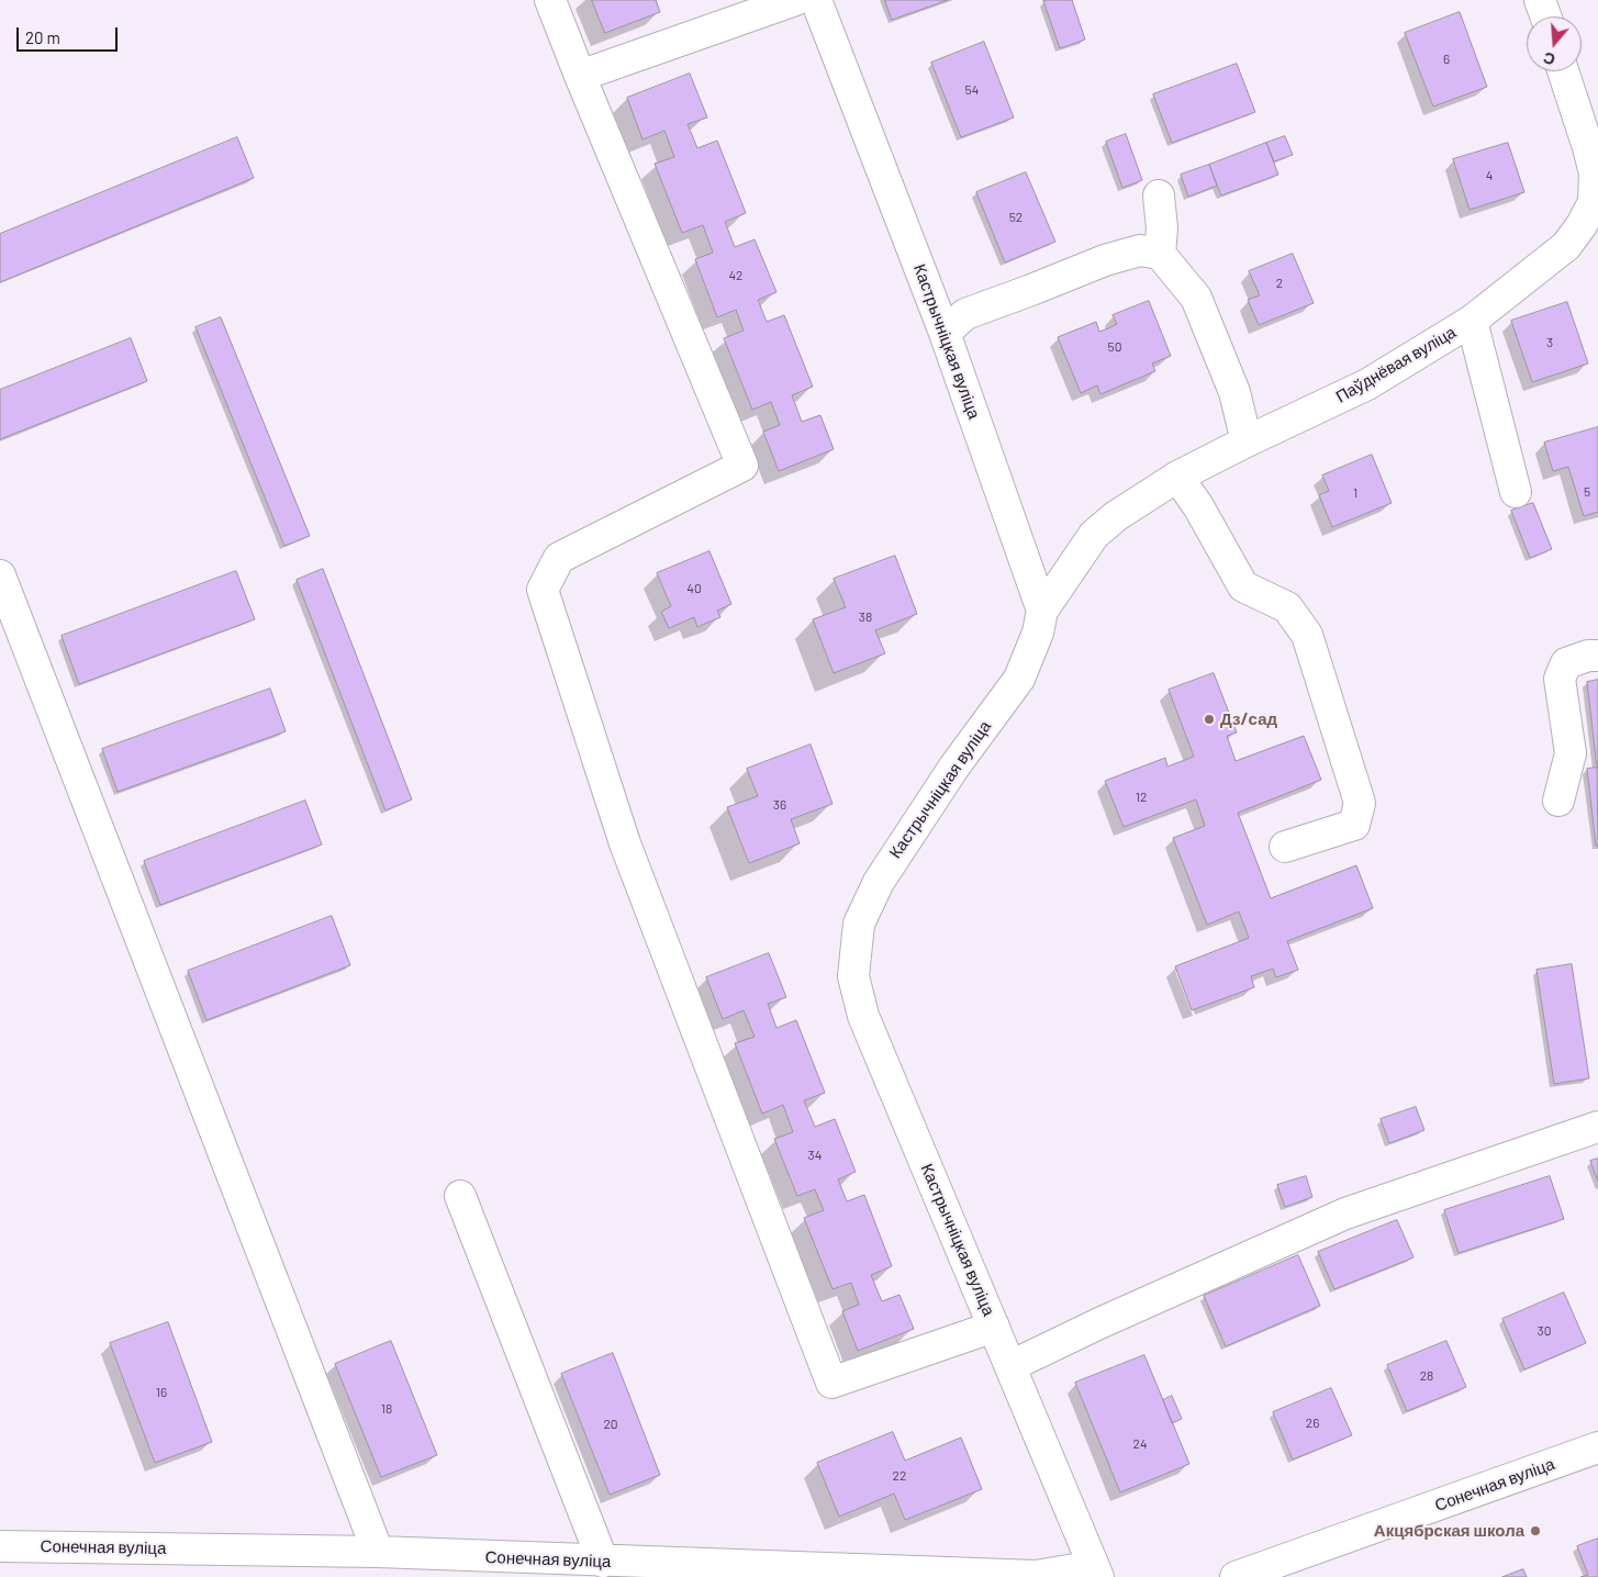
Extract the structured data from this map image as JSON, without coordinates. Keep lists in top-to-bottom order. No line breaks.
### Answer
{"streets":{"street":["Кастрычніцкая вуліца","Паўднёвая вуліца","Сонечная вуліца"]},"crossings":[["Кастрычніцкая вуліца","Паўднёвая вуліца"],["Кастрычніцкая вуліца","Сонечная вуліца"]],"places":["Дз/сад","Акцябрская школа"],"house_numbers":["6","54","4","52","42","2","3","50","5","1","40","38","12","36","34","30","28","16","18","26","20","24","22"],"scale_bar":"20 m","north":"bottom"}
